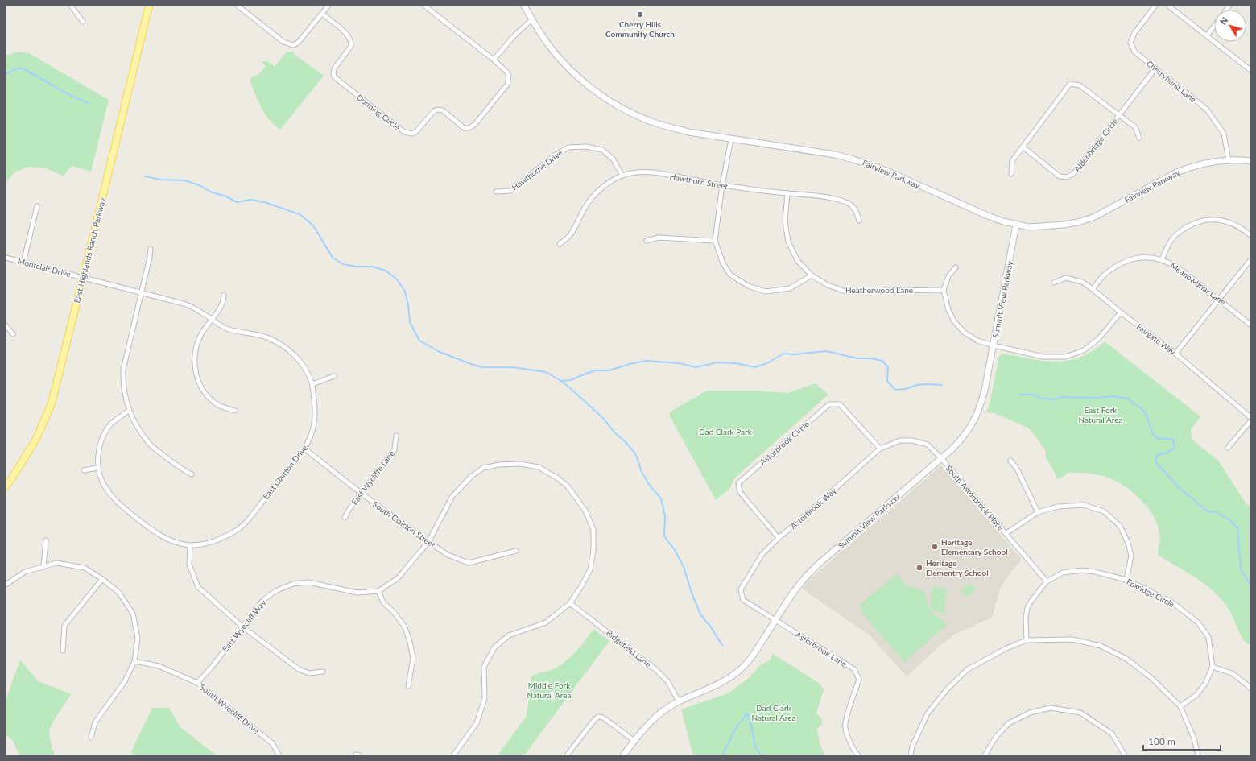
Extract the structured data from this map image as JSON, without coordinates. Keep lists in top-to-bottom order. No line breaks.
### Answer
{"streets":{"main road":["Fairview Parkway","East Highlands Ranch Parkway","Summit View Parkway"],"street":["Cherryhurst Lane","Dunning Circle","Aldenbridge Circle","Hawthorne Drive","Hawthorn Street","Montclair Drive","Meadowbriar Lane","Heatherwood Lane","Fairgate Way","Astorbrook Circle","East Clairton Drive","East Wycliffe Lane","South Astorbrook Place","Astorbrook Way","South Clairton Street","Foxridge Circle","East Wyecliff Way","Ridgefield Lane","Astorbrook Lane","South Wyecliff Drive"]},"crossings":[["Cherryhurst Lane","Fairview Parkway"],["Hawthorne Drive","Hawthorn Street"],["Fairview Parkway","Summit View Parkway"],["Hawthorn Street","Heatherwood Lane"],["East Highlands Ranch Parkway","Montclair Drive"],["East Highlands Ranch Parkway","East Clairton Drive"],["Montclair Drive","East Clairton Drive"],["Meadowbriar Lane","Fairgate Way"],["Summit View Parkway","South Astorbrook Place"],["Summit View Parkway","Astorbrook Way"],["Summit View Parkway","Ridgefield Lane"],["Summit View Parkway","Astorbrook Lane"],["Astorbrook Circle","Astorbrook Way"],["East Clairton Drive","South Clairton Street"],["East Wycliffe Lane","South Clairton Street"],["South Astorbrook Place","Astorbrook Way"],["South Astorbrook Place","Foxridge Circle"],["Astorbrook Way","Astorbrook Lane"],["South Clairton Street","East Wyecliff Way"],["East Wyecliff Way","Ridgefield Lane"],["East Wyecliff Way","South Wyecliff Drive"]],"parks":["East Fork Natural Area","Dad Clark Park","Middle Fork Natural Area","Dad Clark Natural Area"],"places":["Cherry Hills Community Church","Heritage Elementary School","Heritage Elementry School"],"scale_bar":"100 m","north":"top left"}
